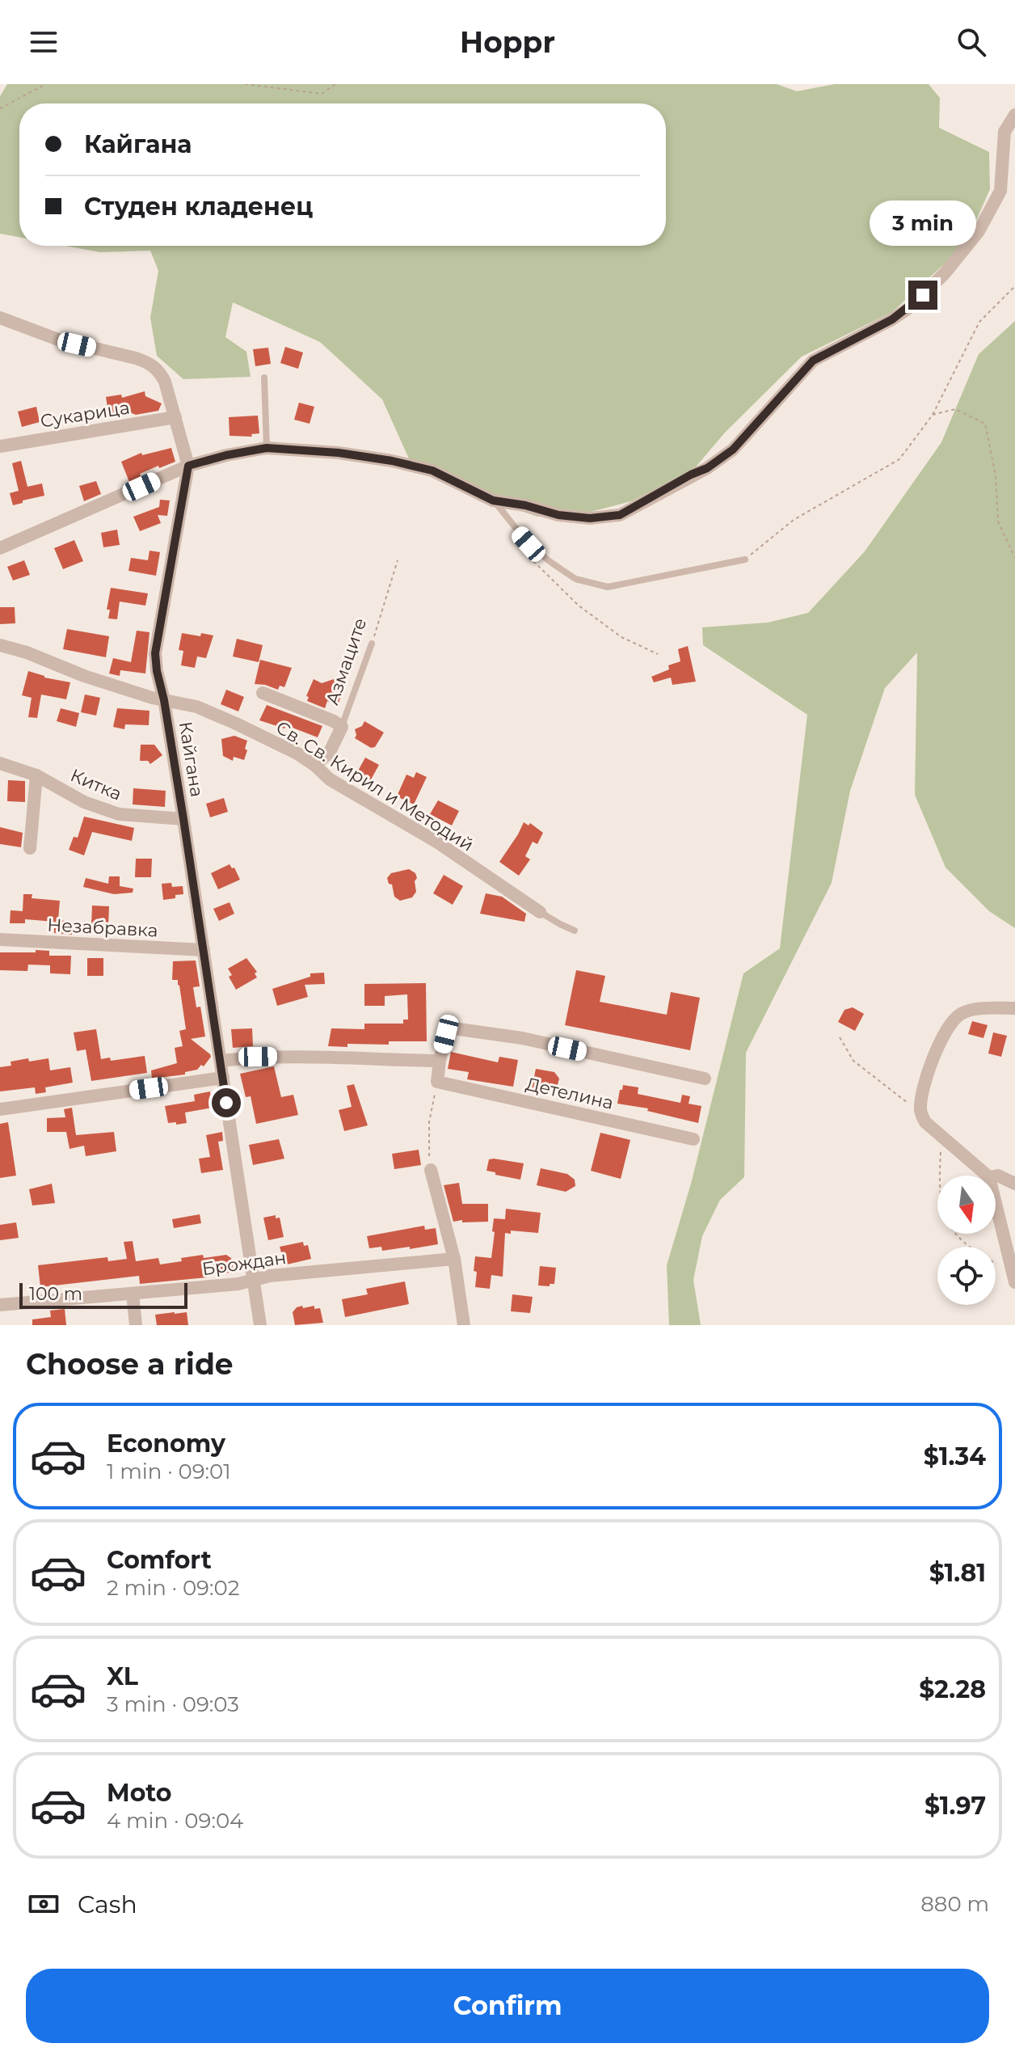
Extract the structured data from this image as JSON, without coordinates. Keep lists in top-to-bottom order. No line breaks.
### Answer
{"streets":{"street":["Сукарица","Азмаците","Кайгана","Китка","Св. Св. Кирил и Методий","Незабравка","Детелина","Брождан"]},"crossings":[["Сукарица","Кайгана"],["Азмаците","Св. Св. Кирил и Методий"],["Кайгана","Китка"],["Кайгана","Св. Св. Кирил и Методий"],["Кайгана","Незабравка"],["Кайгана","Брождан"]],"scale_bar":"100 m","north":"bottom","page":{"header":"Hoppr","banner":["Кайгана","Студен кладенец"],"bubble":"3 min","scale":"100 m","heading":"Choose a ride","list":[{"name":"Economy","note":"1 min · 09:01","value":"$1.34"},{"name":"Comfort","note":"2 min · 09:02","value":"$1.81"},{"name":"XL","note":"3 min · 09:03","value":"$2.28"},{"name":"Moto","note":"4 min · 09:04","value":"$1.97"}],"pay":["Cash","880 m"],"buttons":"Confirm"}}
